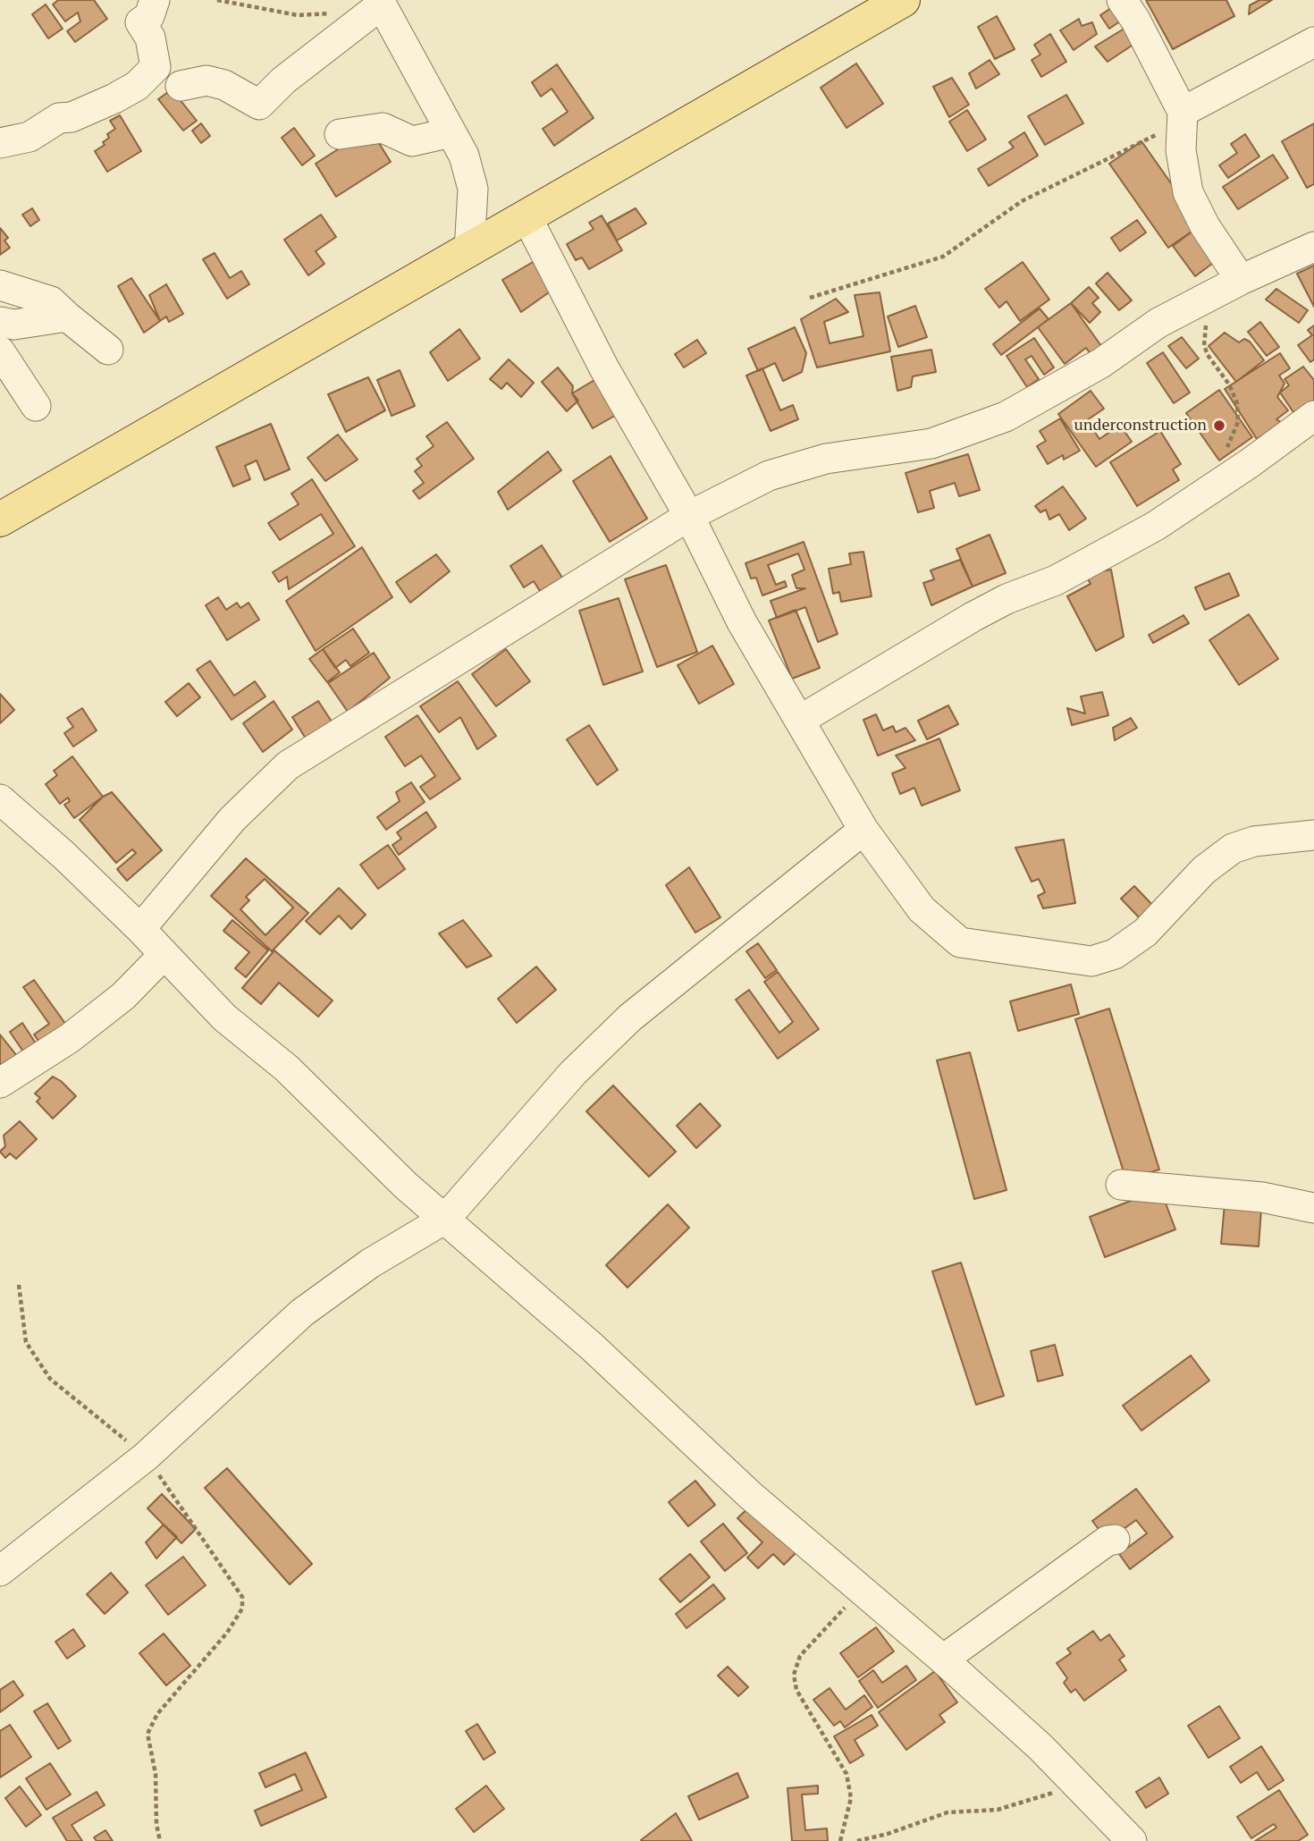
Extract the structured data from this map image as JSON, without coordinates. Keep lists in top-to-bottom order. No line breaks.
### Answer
{"places":["underconstruction"]}
